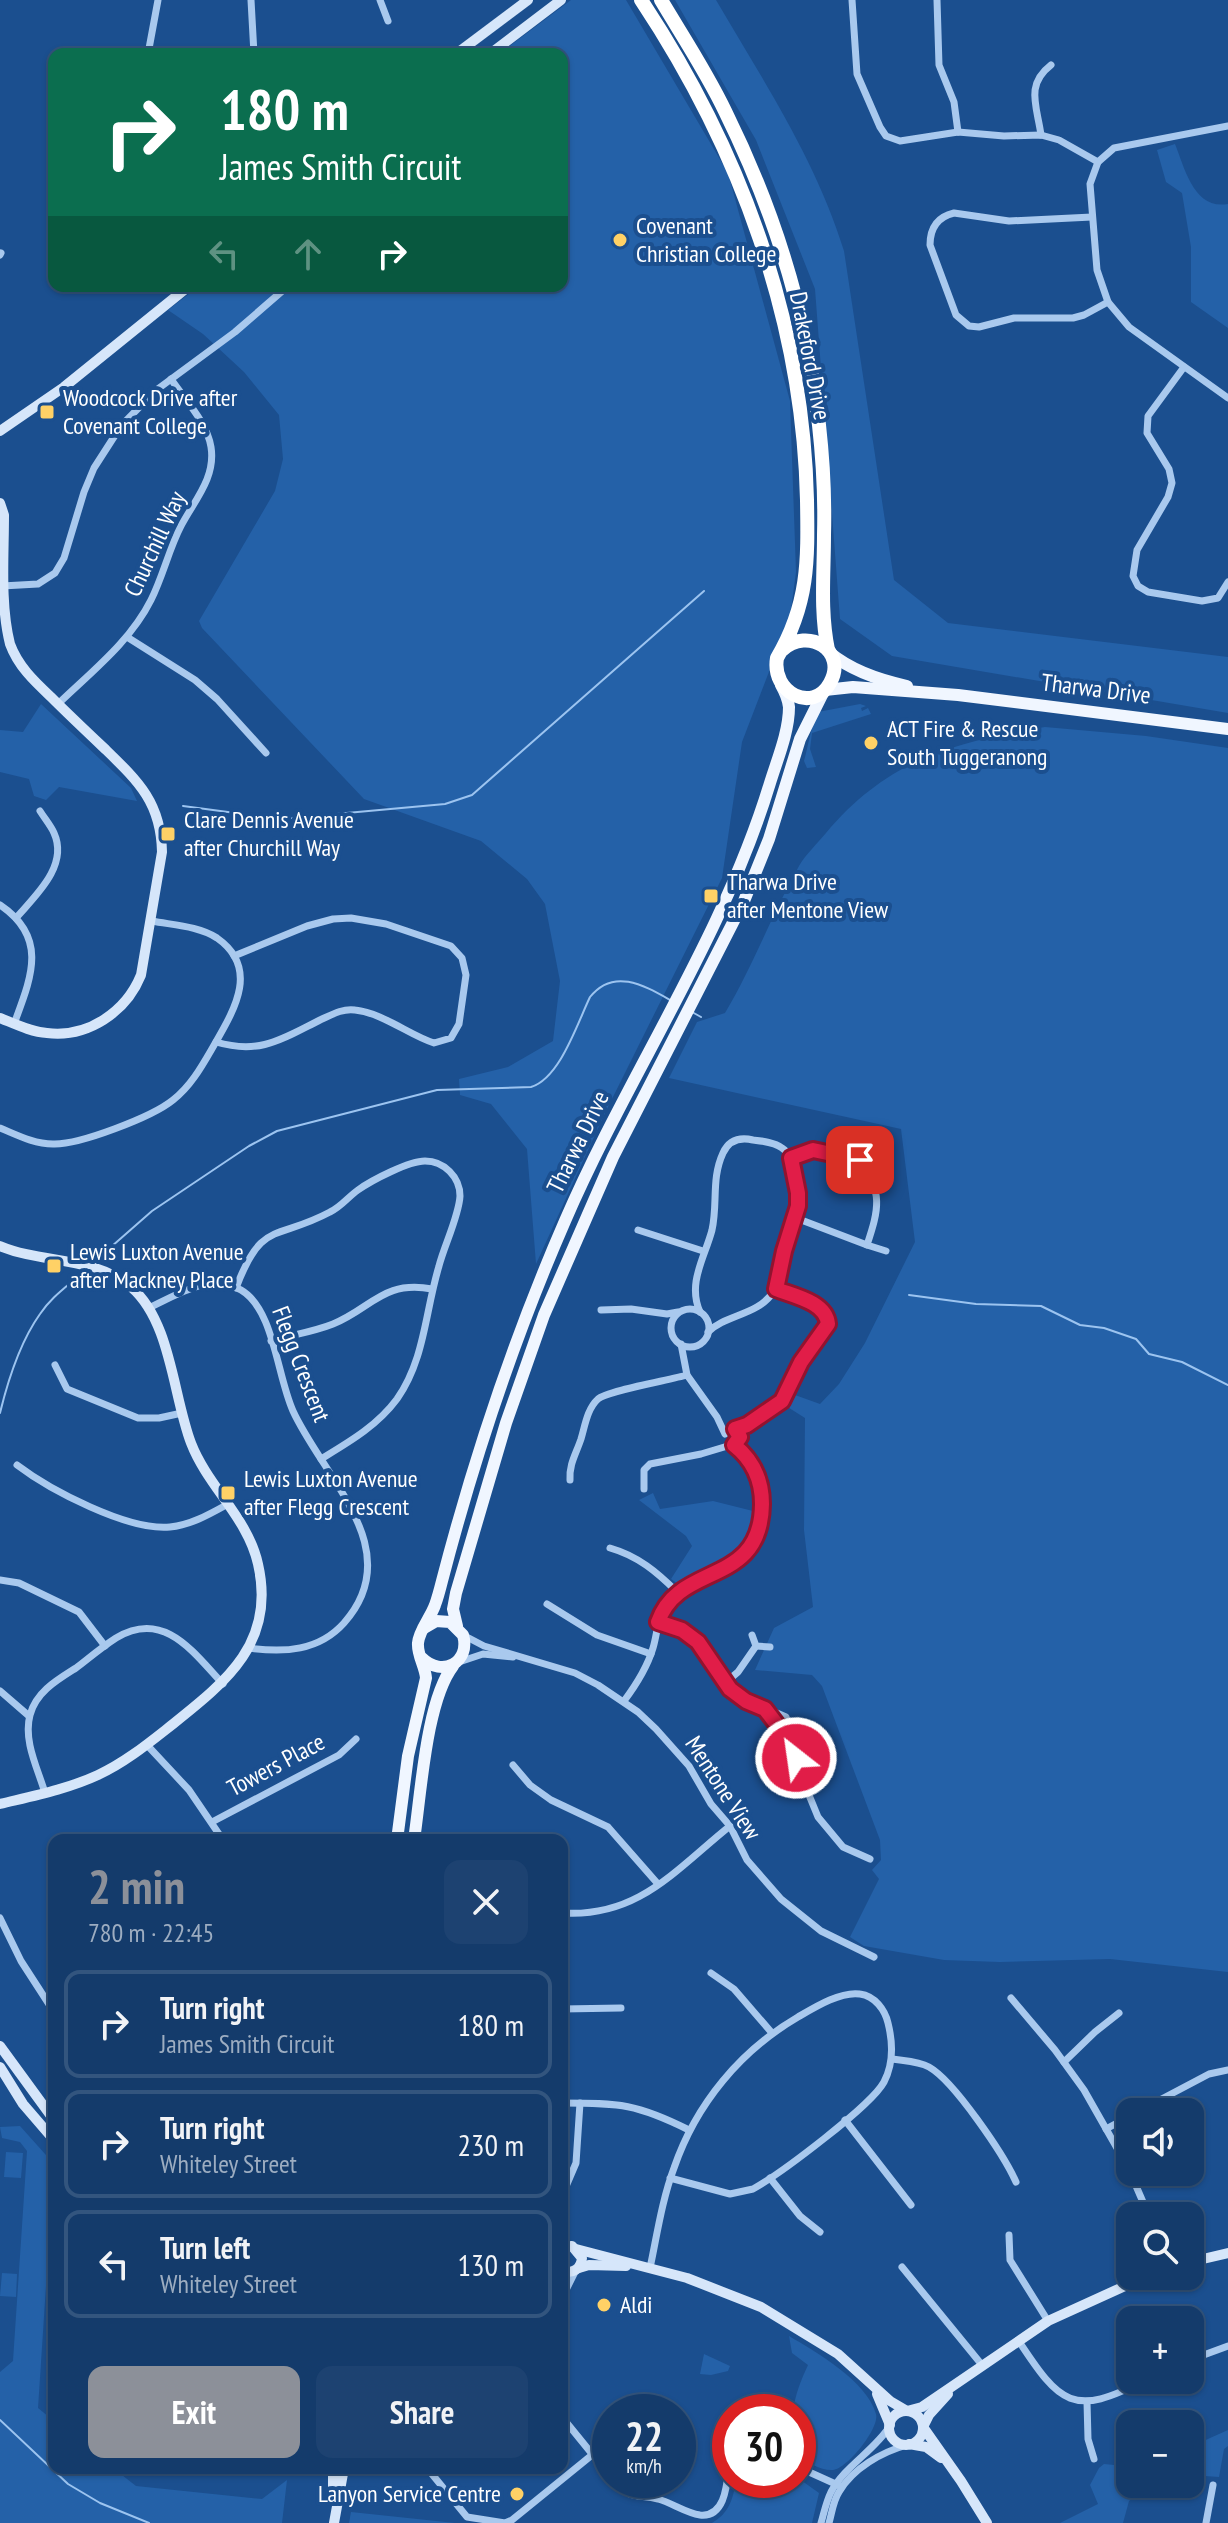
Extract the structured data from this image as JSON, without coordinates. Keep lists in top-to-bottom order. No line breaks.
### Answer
{"streets":{"highway":["Drakeford Drive"],"main road":["Tharwa Drive"],"street":["Churchill Way","Flegg Crescent","Towers Place","Mentone View"]},"crossings":[["Drakeford Drive","Tharwa Drive"],["Tharwa Drive","Mentone View"]],"places":{"other":["Covenant Christian College","ACT Fire & Rescue South Tuggeranong","Aldi","Lanyon Service Centre"],"transit":["Woodcock Drive after Covenant College","Clare Dennis Avenue after Churchill Way","Tharwa Drive after Mentone View","Lewis Luxton Avenue after Mackney Place","Lewis Luxton Avenue after Flegg Crescent"]},"page":{"turn":["180 m","James Smith Circuit"],"heading":["2 min","780 m · 22:45"],"list":[{"name":"Turn right","note":"James Smith Circuit","value":"180 m"},{"name":"Turn right","note":"Whiteley Street","value":"230 m"},{"name":"Turn left","note":"Whiteley Street","value":"130 m"}],"map_buttons":["+","−"],"buttons":["Exit","Share"],"speed":"22 km/h","limit":"30"}}
